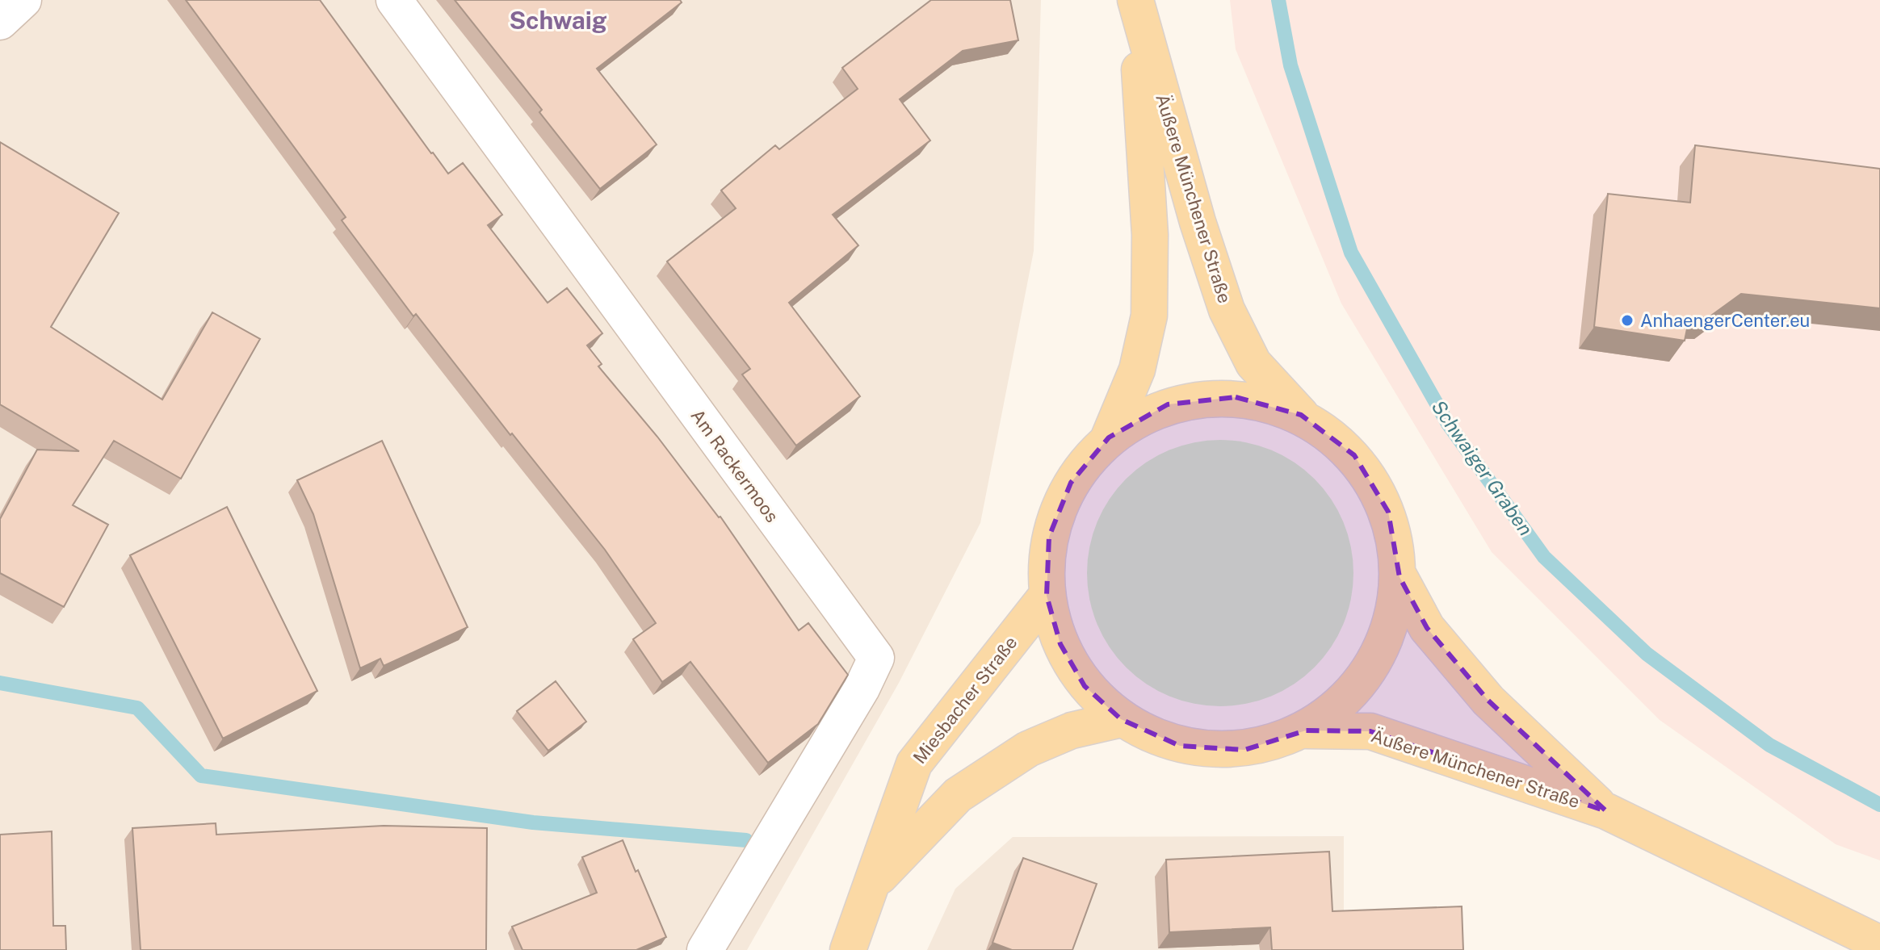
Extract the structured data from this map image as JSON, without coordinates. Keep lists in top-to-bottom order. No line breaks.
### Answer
{"streets":{"main road":["Äußere Münchener Straße","Miesbacher Straße"],"street":["Am Rackermoos"]},"districts":["Schwaig"],"water":["Schwaiger Graben"],"places":["AnhaengerCenter.eu"]}
